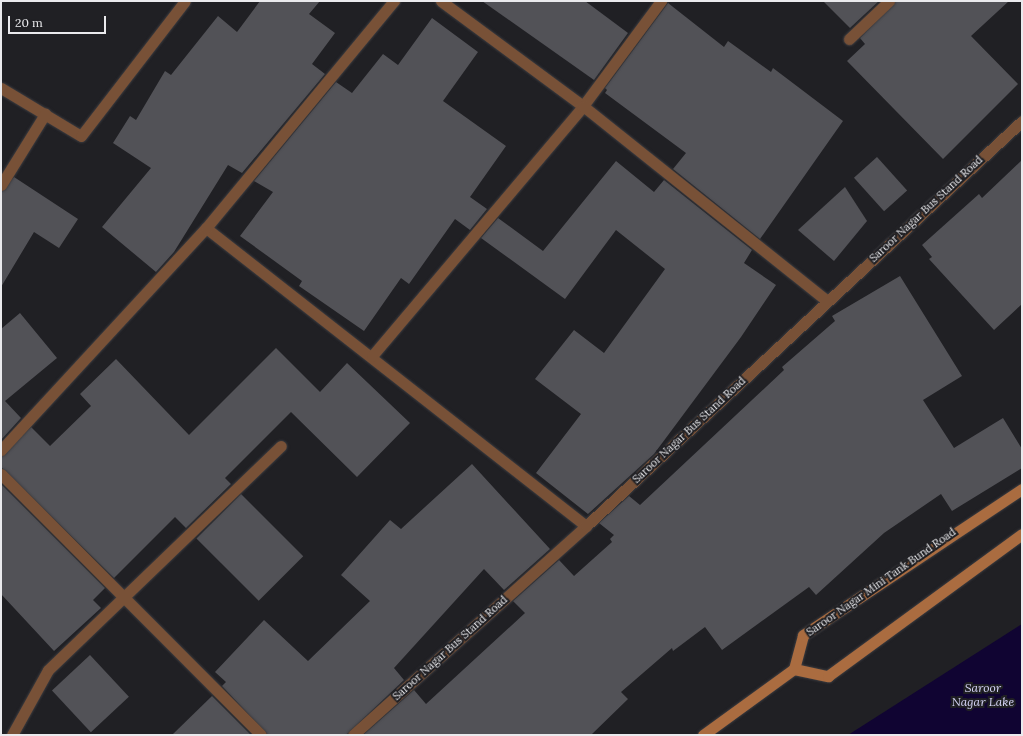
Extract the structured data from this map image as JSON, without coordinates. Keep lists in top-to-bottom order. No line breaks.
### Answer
{"streets":{"main road":["Saroor Nagar Mini Tank Bund Road"],"street":["Saroor Nagar Bus Stand Road"]},"water":["Saroor Nagar Lake"],"scale_bar":"20 m"}
